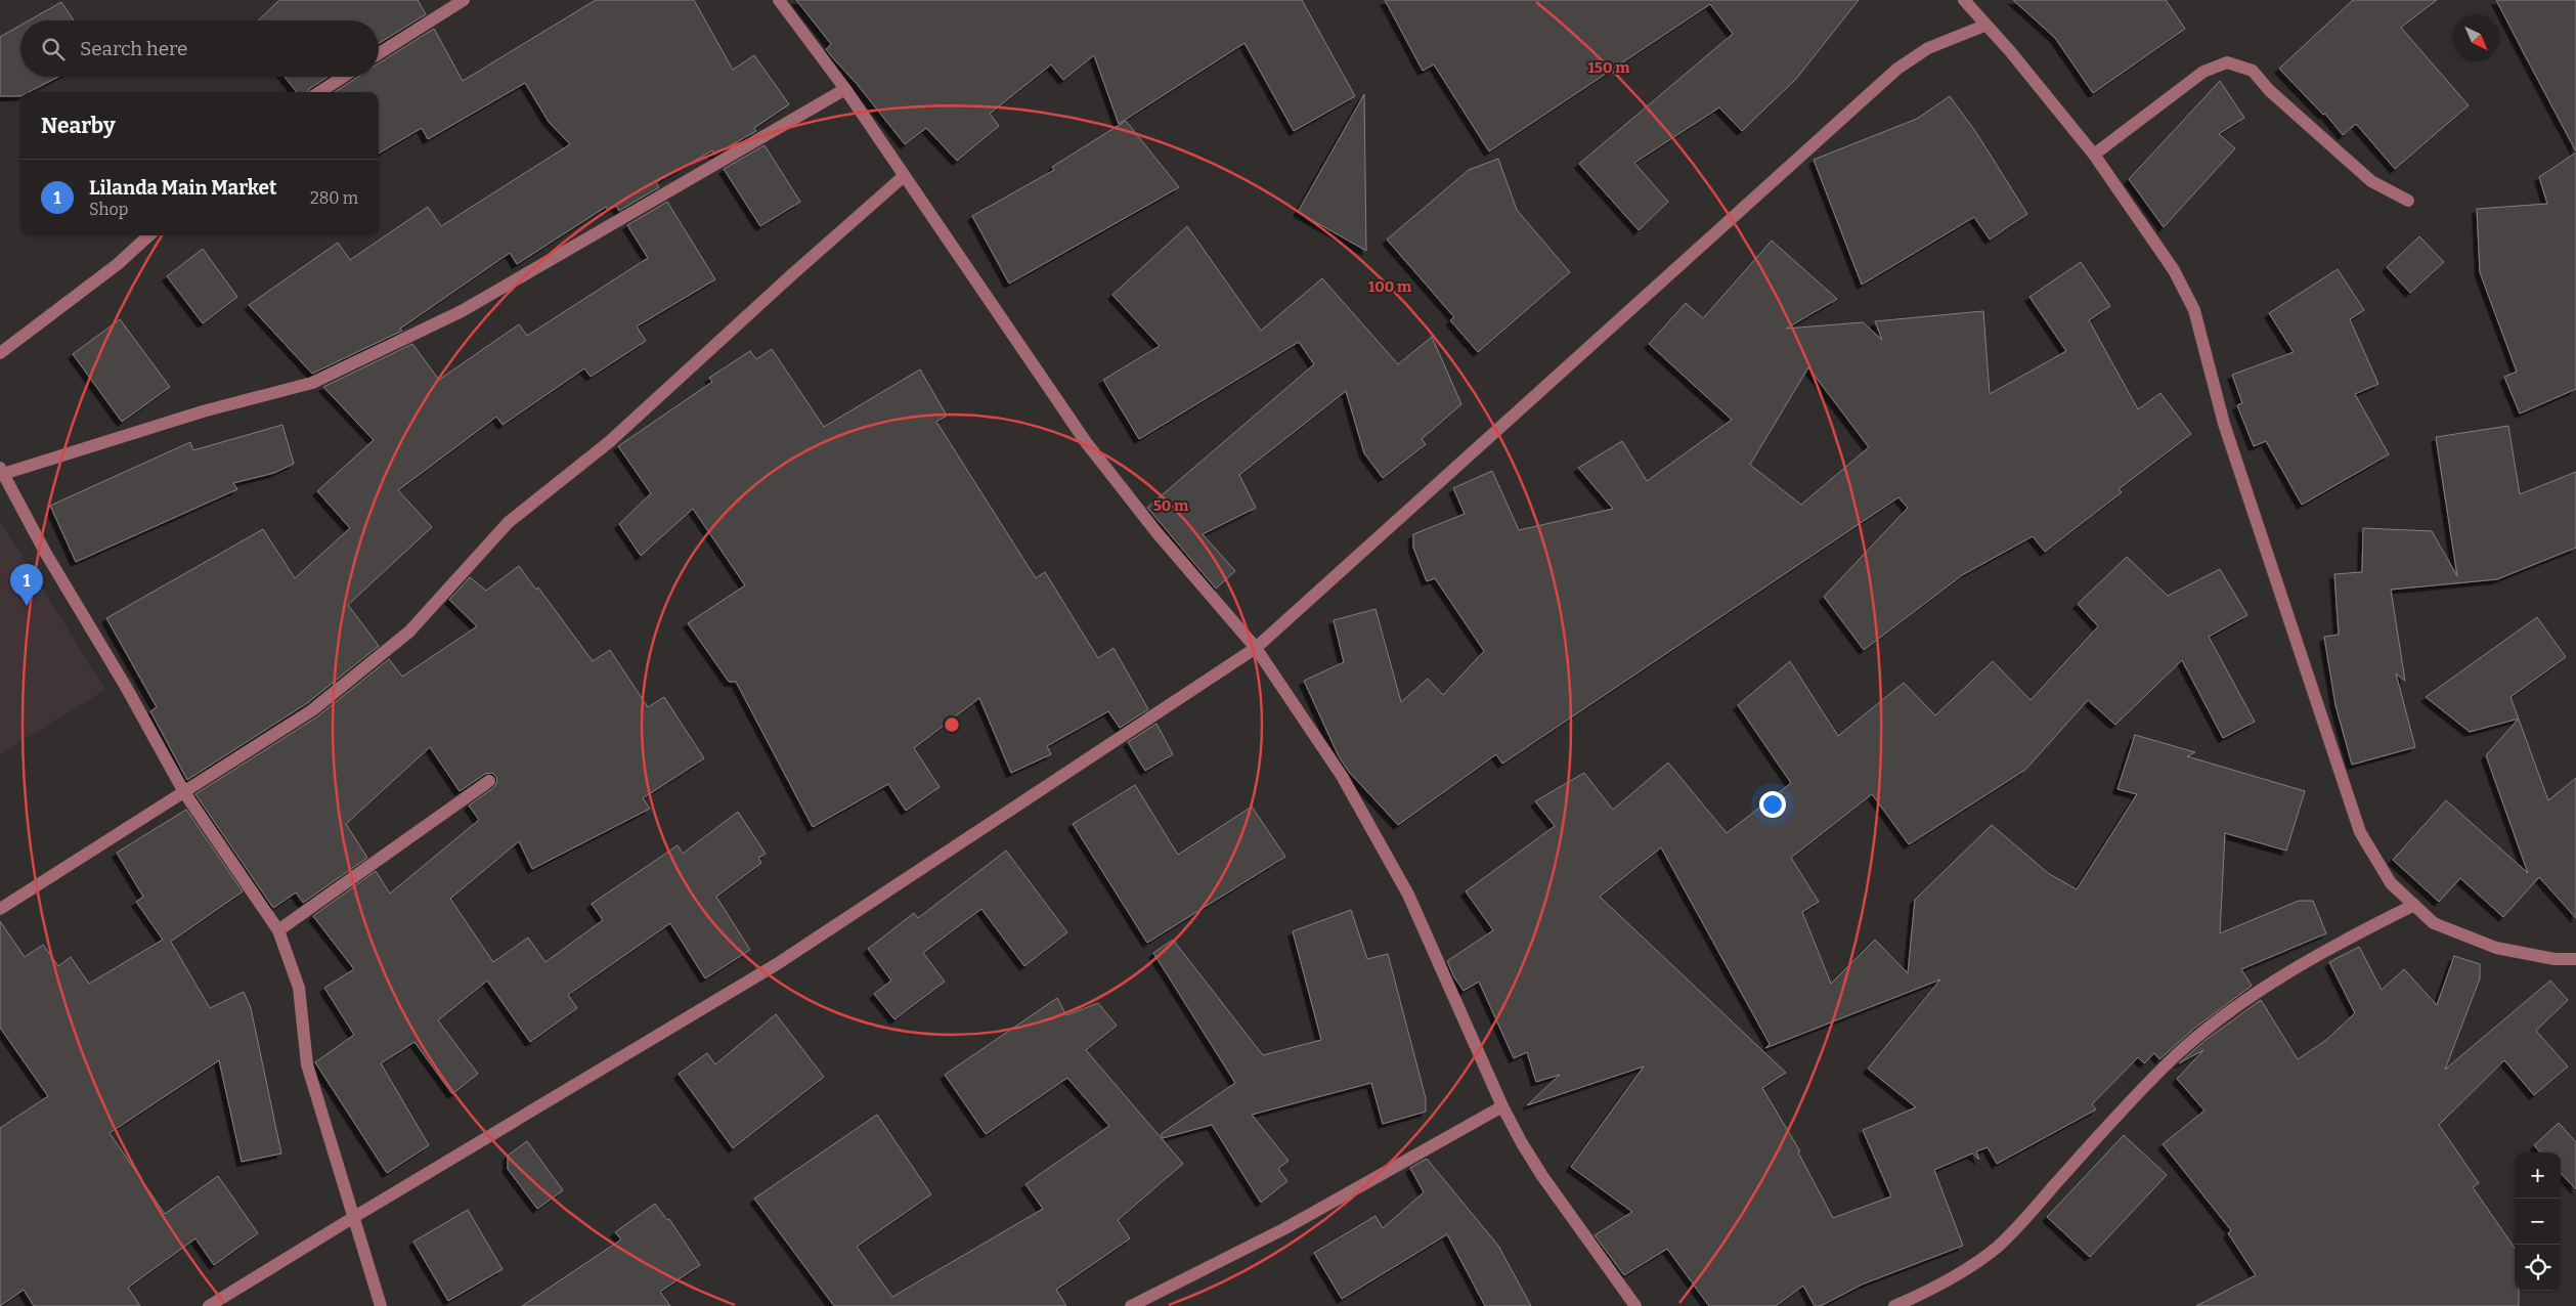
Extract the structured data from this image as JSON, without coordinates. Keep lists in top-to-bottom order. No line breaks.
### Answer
{"north":"bottom right","page":{"search":"Search here","heading":"Nearby","list":[{"mark":"1","name":"Lilanda Main Market","note":"Shop","value":"280 m"}],"pins":"1","map_buttons":["+","−"]},"rings":["150 m","100 m","50 m"]}
